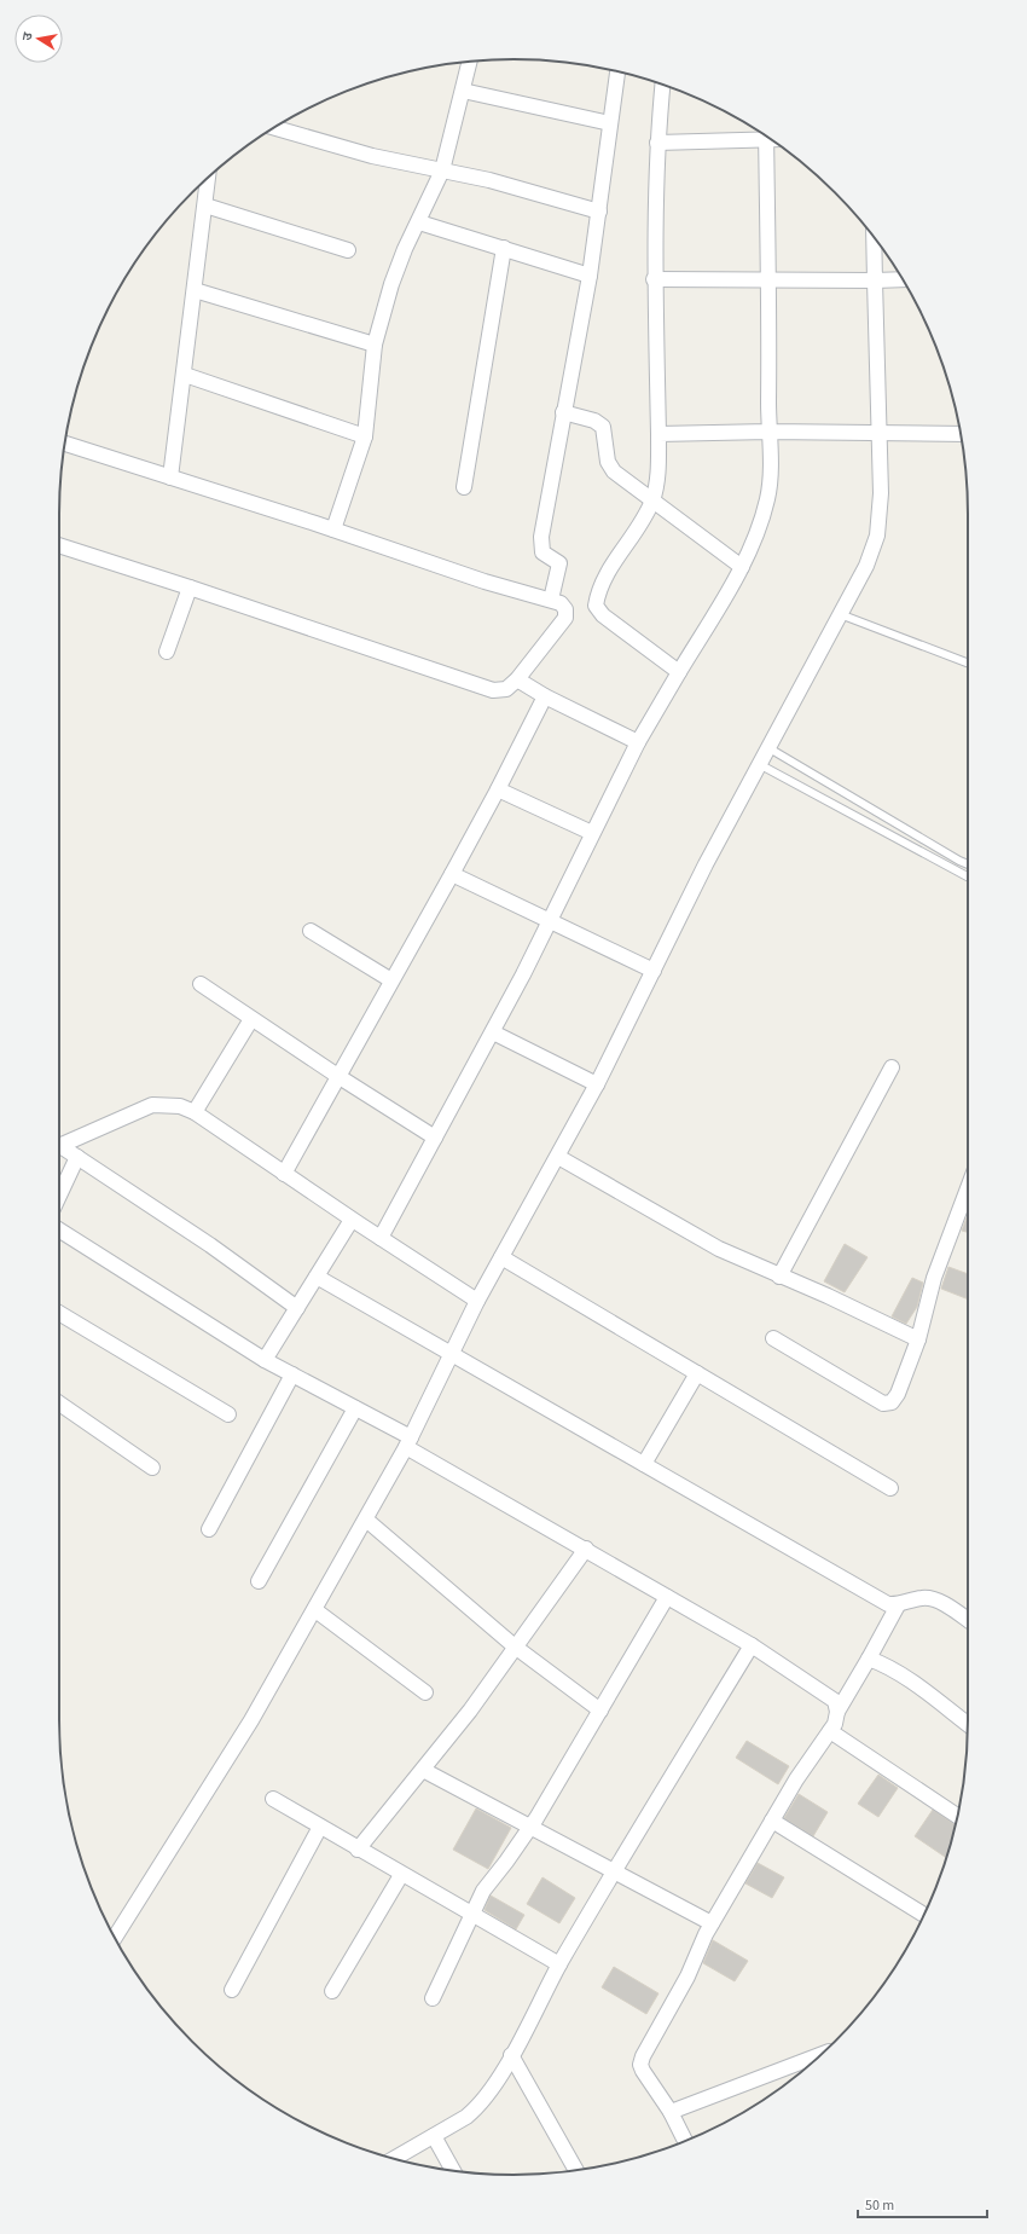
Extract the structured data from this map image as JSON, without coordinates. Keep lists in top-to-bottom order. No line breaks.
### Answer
{"scale_bar":"50 m","north":"left"}
